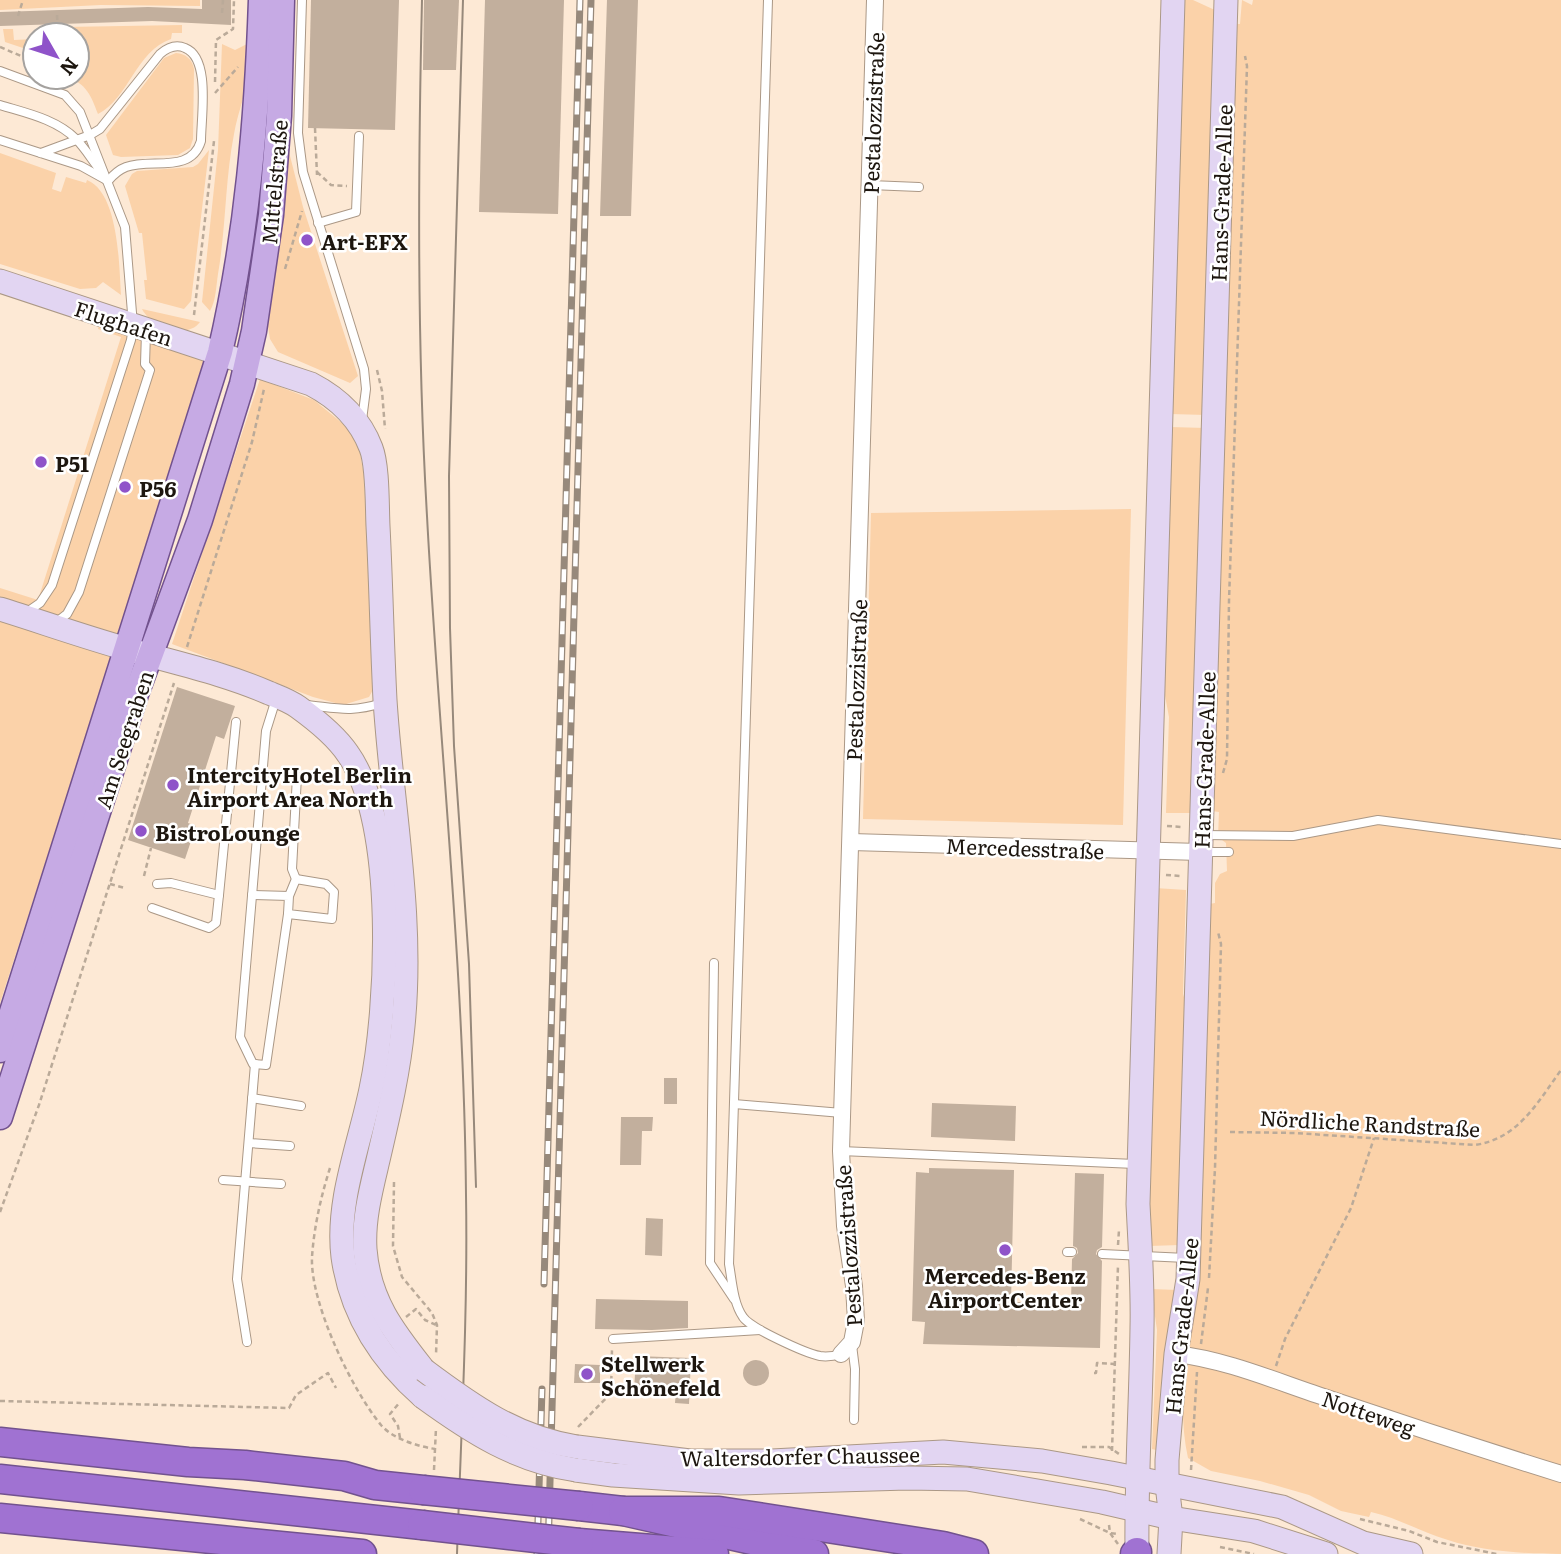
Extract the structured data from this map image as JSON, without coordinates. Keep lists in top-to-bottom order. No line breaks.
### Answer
{"streets":{"main road":["Mittelstraße","Hans-Grade-Allee","Flughafen","Am Seegraben","Waltersdorfer Chaussee"],"street":["Pestalozzistraße","Mercedesstraße","Notteweg"],"path":["Nördliche Randstraße"]},"crossings":[["Pestalozzistraße","Mercedesstraße"],["Mittelstraße","Flughafen"],["Mittelstraße","Am Seegraben"],["Mittelstraße","Waltersdorfer Chaussee"],["Hans-Grade-Allee","Mercedesstraße"],["Hans-Grade-Allee","Notteweg"],["Hans-Grade-Allee","Waltersdorfer Chaussee"],["Flughafen","Am Seegraben"],["Flughafen","Waltersdorfer Chaussee"],["Am Seegraben","Waltersdorfer Chaussee"]],"places":["Art-EFX","P51","P56","IntercityHotel Berlin Airport Area North","BistroLounge","Mercedes-Benz AirportCenter","Stellwerk Schönefeld"],"north":"bottom right"}
